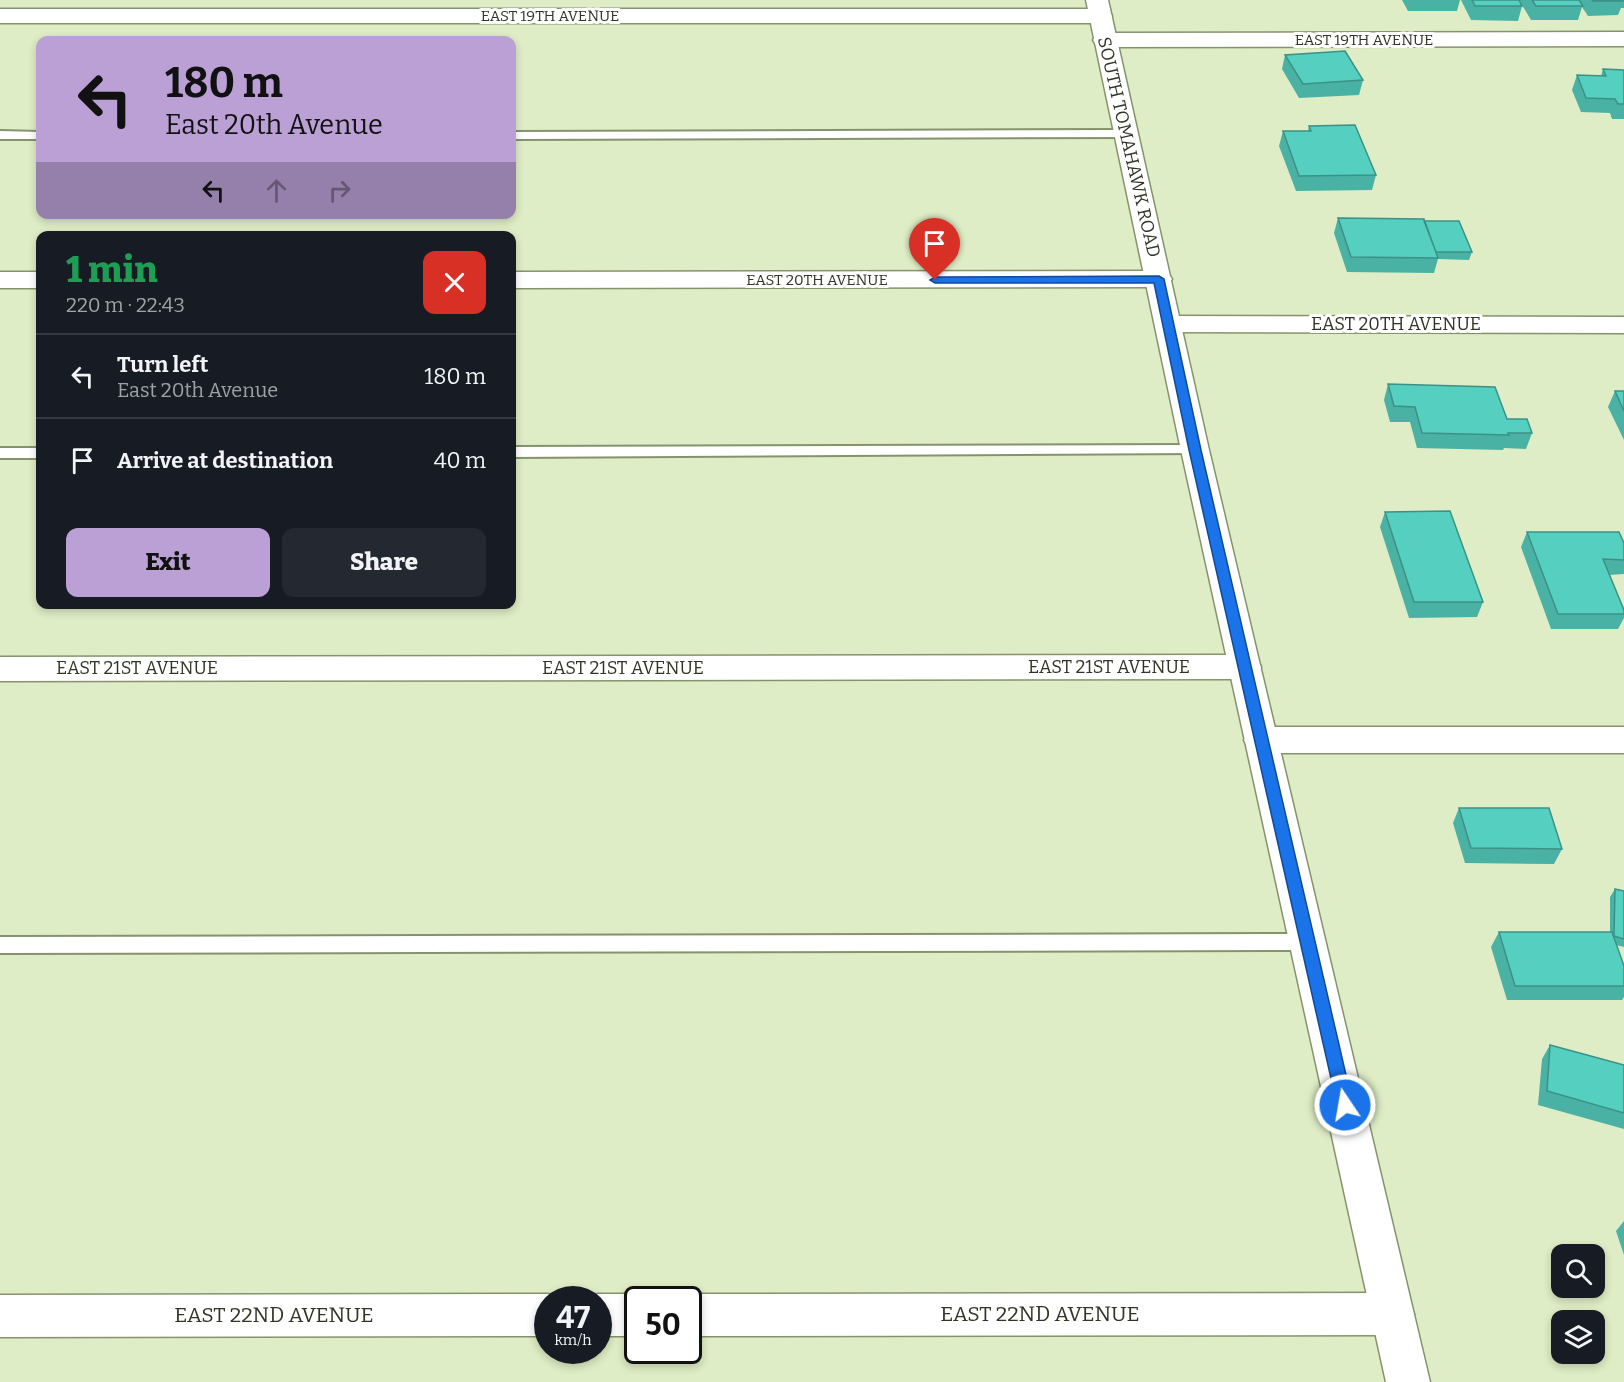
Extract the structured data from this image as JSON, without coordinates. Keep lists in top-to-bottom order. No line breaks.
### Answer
{"streets":{"street":["EAST 19TH AVENUE","SOUTH TOMAHAWK ROAD","EAST 20TH AVENUE","EAST 21ST AVENUE","EAST 22ND AVENUE"]},"crossings":[["EAST 19TH AVENUE","SOUTH TOMAHAWK ROAD"],["SOUTH TOMAHAWK ROAD","EAST 20TH AVENUE"],["SOUTH TOMAHAWK ROAD","EAST 21ST AVENUE"],["SOUTH TOMAHAWK ROAD","EAST 22ND AVENUE"]],"page":{"turn":["180 m","East 20th Avenue"],"heading":["1 min","220 m · 22:43"],"list":[{"name":"Turn left","note":"East 20th Avenue","value":"180 m"},{"name":"Arrive at destination","value":"40 m"}],"buttons":["Exit","Share"],"speed":"47 km/h","limit":"50"}}
